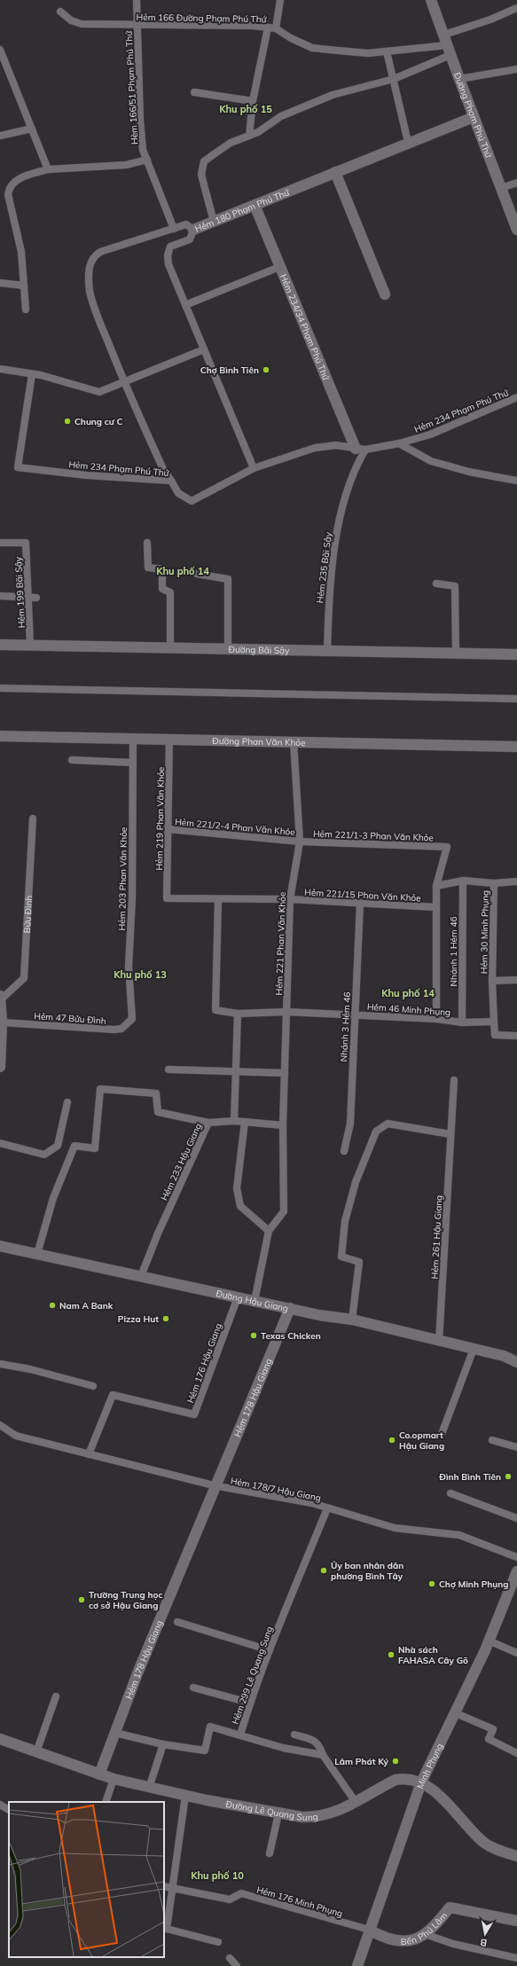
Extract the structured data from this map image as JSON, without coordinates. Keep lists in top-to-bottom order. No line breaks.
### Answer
{"streets":{"street":["Đường Phạm Phú Thứ","Hẻm 180 Phạm Phú Thứ","Hẻm 234/34 Phạm Phú Thứ","Đường Bãi Sậy","Đường Phan Văn Khỏe","Đường Hậu Giang","Hẻm 178 Hậu Giang","Minh Phụng","Đường Lê Quang Sung","Bến Phú Lâm"],"lane":["Hẻm 166 Đường Phạm Phú Thứ","Hèm 166/51 Phạm Phú Thứ","Hẻm 234 Phạm Phú Thứ","Hẻm 235 Bãi Sậy","Hẻm 199 Bãi Sậy","Hẻm 219 Phan Văn Khỏe","Hẻm 221/2-4 Phan Văn Khỏe","Hẻm 221/1-3 Phan Văn Khỏe","Hẻm 203 Phan Văn Khỏe","Hẻm 221/15 Phan Văn Khỏe","Bửu Đình","Hẻm 30 Minh Phụng","Hẻm 221 Phan Văn Khỏe","Nhánh 1 Hẻm 46","Hẻm 46 Minh Phụng","Hẻm 47 Bửu Đình","Nhánh 3 Hẻm 46","Hẻm 233 Hậu Giang","Hẻm 261 Hậu Giang","Hẻm 176 Hậu Giang","Hẻm 178/7 Hậu Giang","Hẻm 299 Lê Quang Sung","Hẻm 176 Minh Phụng"]},"crossings":[["Hẻm 166 Đường Phạm Phú Thứ","Hèm 166/51 Phạm Phú Thứ"],["Hẻm 166 Đường Phạm Phú Thứ","Đường Phạm Phú Thứ"],["Hèm 166/51 Phạm Phú Thứ","Hẻm 180 Phạm Phú Thứ"],["Đường Phạm Phú Thứ","Hẻm 180 Phạm Phú Thứ"],["Hẻm 180 Phạm Phú Thứ","Hẻm 234/34 Phạm Phú Thứ"],["Hẻm 180 Phạm Phú Thứ","Hẻm 234 Phạm Phú Thứ"],["Hẻm 234/34 Phạm Phú Thứ","Hẻm 234 Phạm Phú Thứ"],["Hẻm 234/34 Phạm Phú Thứ","Hẻm 235 Bãi Sậy"],["Hẻm 234 Phạm Phú Thứ","Hẻm 235 Bãi Sậy"],["Hẻm 235 Bãi Sậy","Đường Bãi Sậy"],["Hẻm 199 Bãi Sậy","Đường Bãi Sậy"],["Đường Phan Văn Khỏe","Hẻm 219 Phan Văn Khỏe"],["Đường Phan Văn Khỏe","Hẻm 203 Phan Văn Khỏe"],["Đường Phan Văn Khỏe","Hẻm 221 Phan Văn Khỏe"],["Hẻm 219 Phan Văn Khỏe","Hẻm 221/2-4 Phan Văn Khỏe"],["Hẻm 219 Phan Văn Khỏe","Hẻm 221/15 Phan Văn Khỏe"],["Hẻm 221/2-4 Phan Văn Khỏe","Hẻm 221/1-3 Phan Văn Khỏe"],["Hẻm 221/2-4 Phan Văn Khỏe","Hẻm 221 Phan Văn Khỏe"],["Hẻm 221/1-3 Phan Văn Khỏe","Hẻm 221 Phan Văn Khỏe"],["Hẻm 203 Phan Văn Khỏe","Hẻm 47 Bửu Đình"],["Hẻm 221/15 Phan Văn Khỏe","Hẻm 221 Phan Văn Khỏe"],["Hẻm 221/15 Phan Văn Khỏe","Hẻm 46 Minh Phụng"],["Hẻm 221/15 Phan Văn Khỏe","Nhánh 3 Hẻm 46"],["Hẻm 30 Minh Phụng","Hẻm 46 Minh Phụng"],["Hẻm 221 Phan Văn Khỏe","Hẻm 46 Minh Phụng"],["Hẻm 221 Phan Văn Khỏe","Hẻm 233 Hậu Giang"],["Nhánh 1 Hẻm 46","Hẻm 46 Minh Phụng"],["Hẻm 46 Minh Phụng","Nhánh 3 Hẻm 46"],["Hẻm 233 Hậu Giang","Đường Hậu Giang"],["Hẻm 261 Hậu Giang","Đường Hậu Giang"],["Đường Hậu Giang","Hẻm 176 Hậu Giang"],["Đường Hậu Giang","Hẻm 178 Hậu Giang"],["Hẻm 178 Hậu Giang","Hẻm 178/7 Hậu Giang"],["Hẻm 178 Hậu Giang","Đường Lê Quang Sung"],["Hẻm 178/7 Hậu Giang","Hẻm 299 Lê Quang Sung"],["Minh Phụng","Đường Lê Quang Sung"],["Minh Phụng","Hẻm 176 Minh Phụng"],["Minh Phụng","Bến Phú Lâm"],["Hẻm 176 Minh Phụng","Bến Phú Lâm"]],"districts":["Khu phố 15","Khu phố 14","Khu phố 13","Khu phố 14","Khu phố 10"],"places":["Chợ Bình Tiên","Chung cư C","Nam A Bank","Pizza Hut","Texas Chicken","Co.opmart Hậu Giang","Đình Bình Tiên","Ủy ban nhân dân phường Bình Tây","Chợ Minh Phụng","Trường Trung học cơ sở Hậu Giang","Nhà sách FAHASA Cây Gõ","Lâm Phát Ký"],"north":"bottom"}
